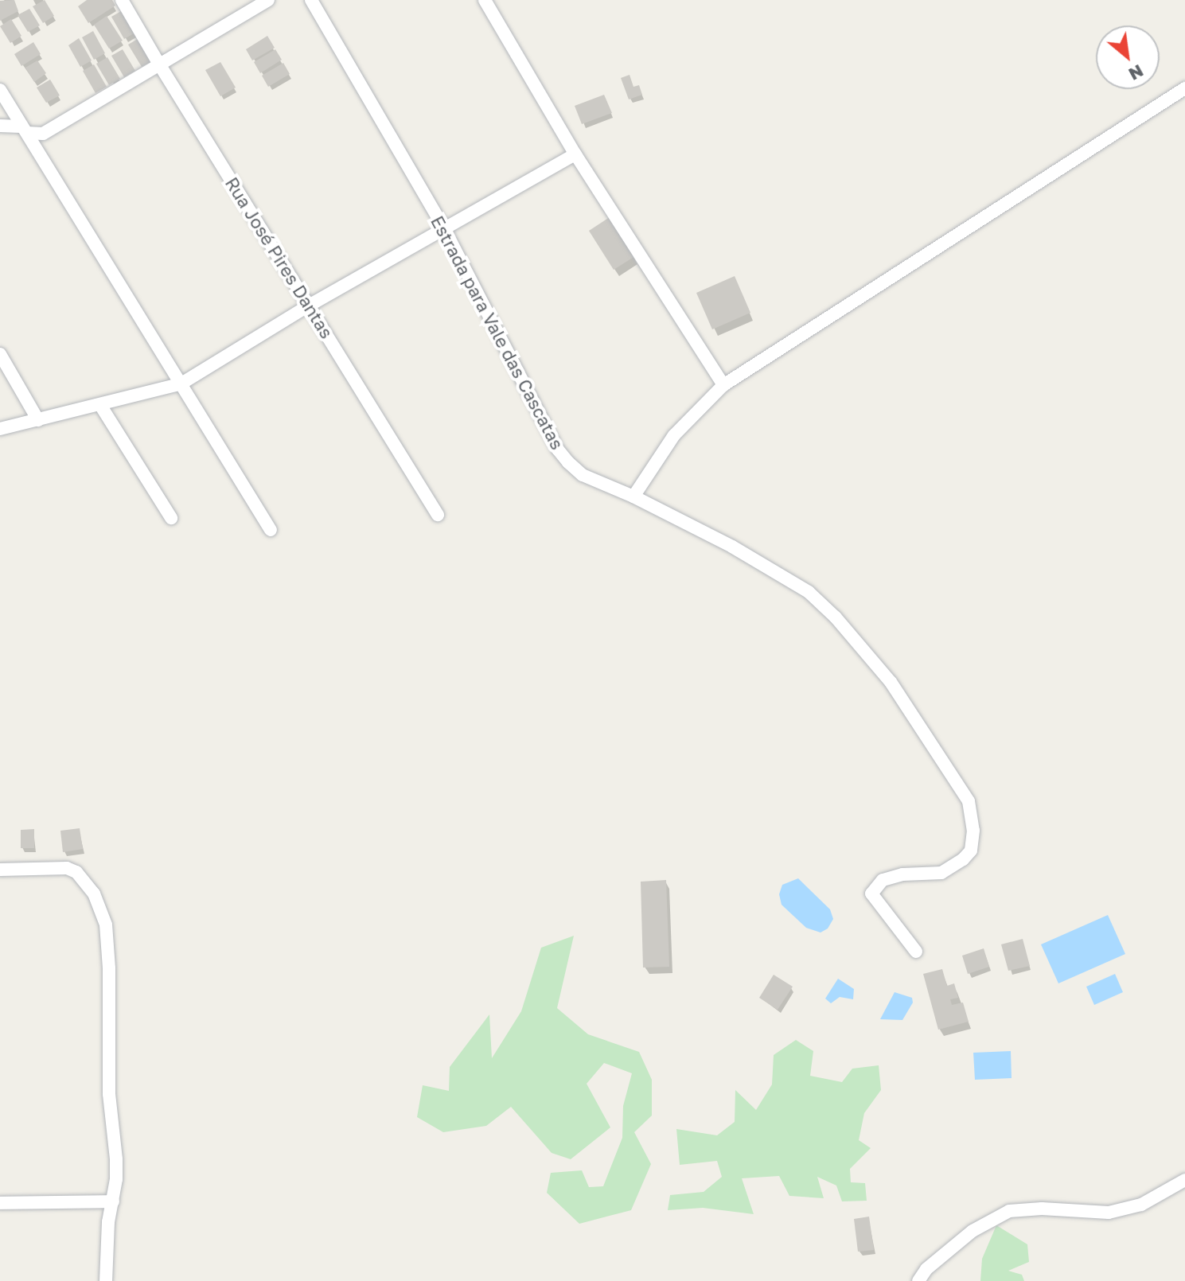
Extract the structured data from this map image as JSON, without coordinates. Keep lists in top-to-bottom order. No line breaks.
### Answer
{"streets":{"street":["Rua José Pires Dantas","Estrada para Vale das Cascatas"]},"north":"bottom right"}
